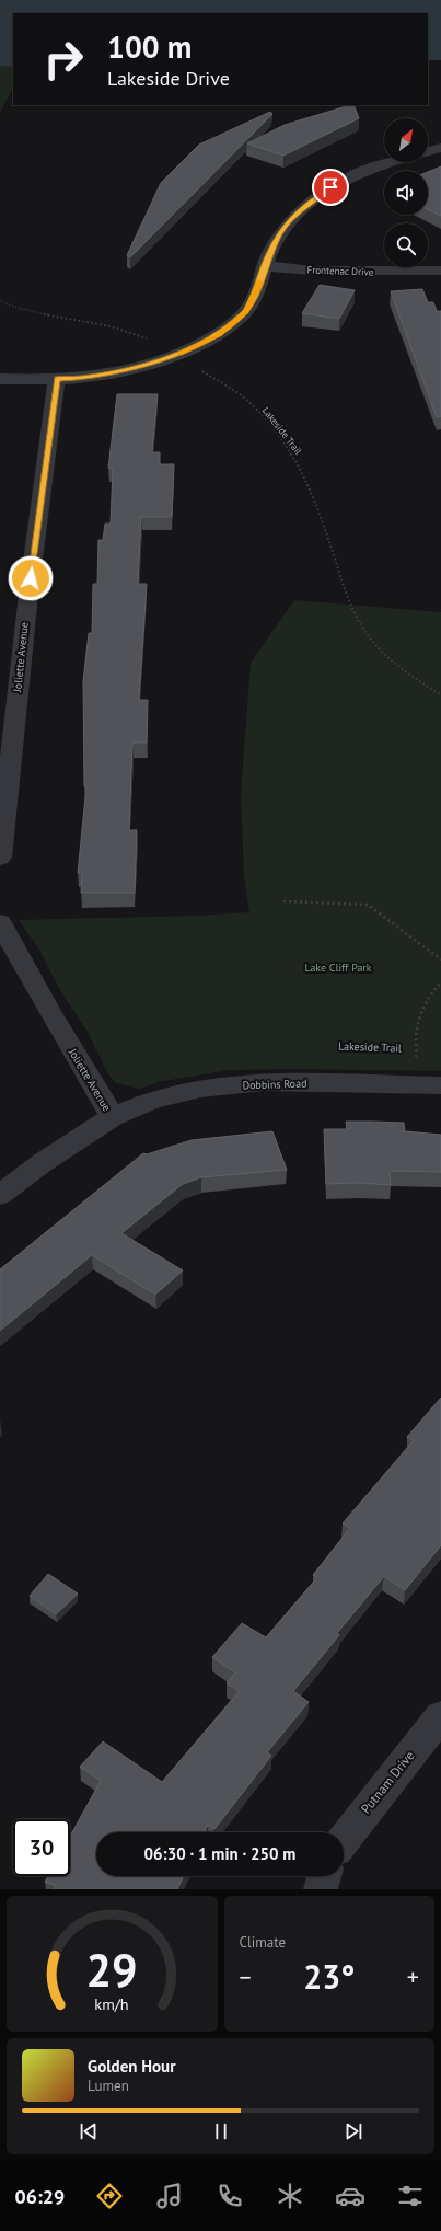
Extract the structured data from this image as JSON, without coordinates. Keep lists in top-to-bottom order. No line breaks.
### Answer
{"streets":{"street":["Frontenac Drive","Joliette Avenue","Dobbins Road","Putnam Drive"],"path":["Lakeside Trail"]},"crossings":[["Joliette Avenue","Dobbins Road"]],"parks":["Lake Cliff Park"],"north":"top right","page":{"turn":["100 m","Lakeside Drive"],"limit":"30","trip":"06:30 · 1 min · 250 m","tile":"Climate","heat":["−","23°","+"],"song":["Golden Hour","Lumen"],"tabs":"06:29","gauge":["29","km/h"]}}
